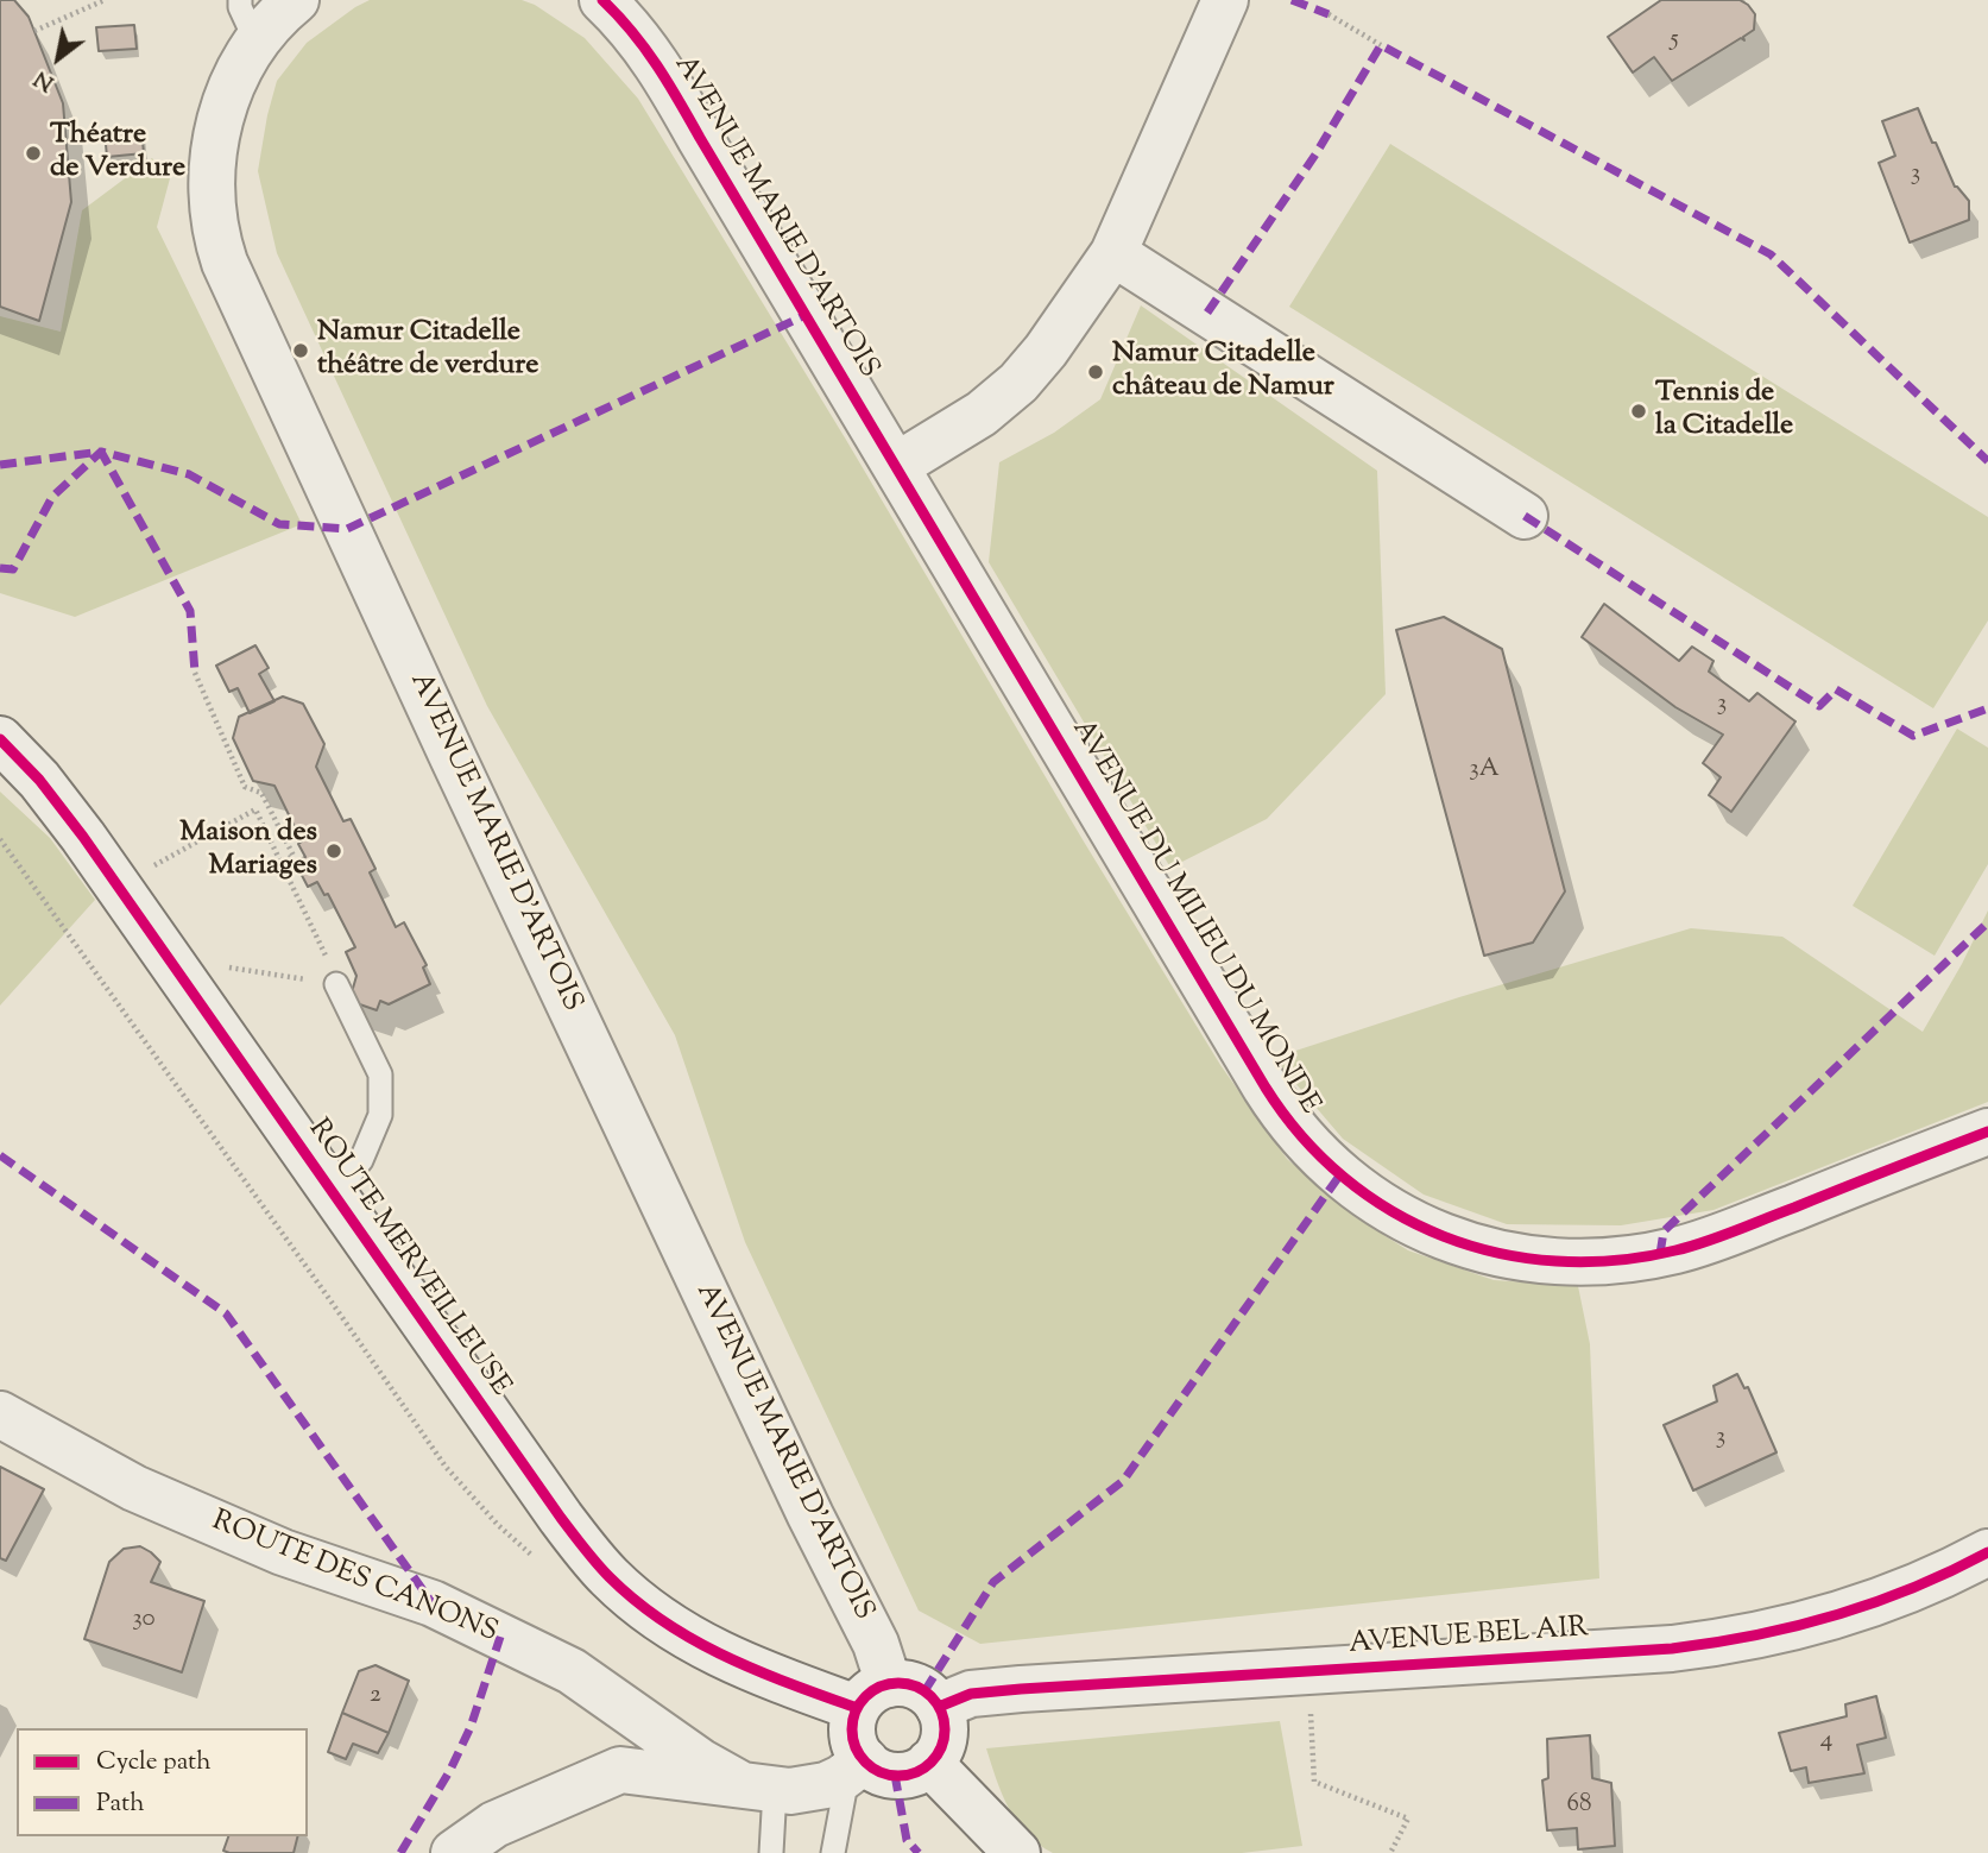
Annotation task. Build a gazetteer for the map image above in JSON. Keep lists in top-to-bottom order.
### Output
{
  "streets": {
    "street": [
      "AVENUE MARIE D'ARTOIS",
      "AVENUE DU MILIEU DU MONDE",
      "ROUTE MERVEILLEUSE",
      "ROUTE DES CANONS",
      "AVENUE BEL AIR"
    ]
  },
  "crossings": [
    ["AVENUE MARIE D'ARTOIS", "AVENUE DU MILIEU DU MONDE"],
    ["AVENUE MARIE D'ARTOIS", "ROUTE MERVEILLEUSE"],
    ["AVENUE MARIE D'ARTOIS", "AVENUE BEL AIR"],
    ["ROUTE MERVEILLEUSE", "AVENUE BEL AIR"]
  ],
  "places": [
    "Théatre de Verdure",
    "Namur Citadelle théâtre de verdure",
    "Namur Citadelle château de Namur",
    "Tennis de la Citadelle",
    "Maison des Mariages"
  ],
  "house_numbers": [
    "5",
    "3",
    "3",
    "3A",
    "3",
    "30",
    "2",
    "4",
    "68"
  ],
  "legend": ["Cycle path", "Path"],
  "north": "bottom left"
}
